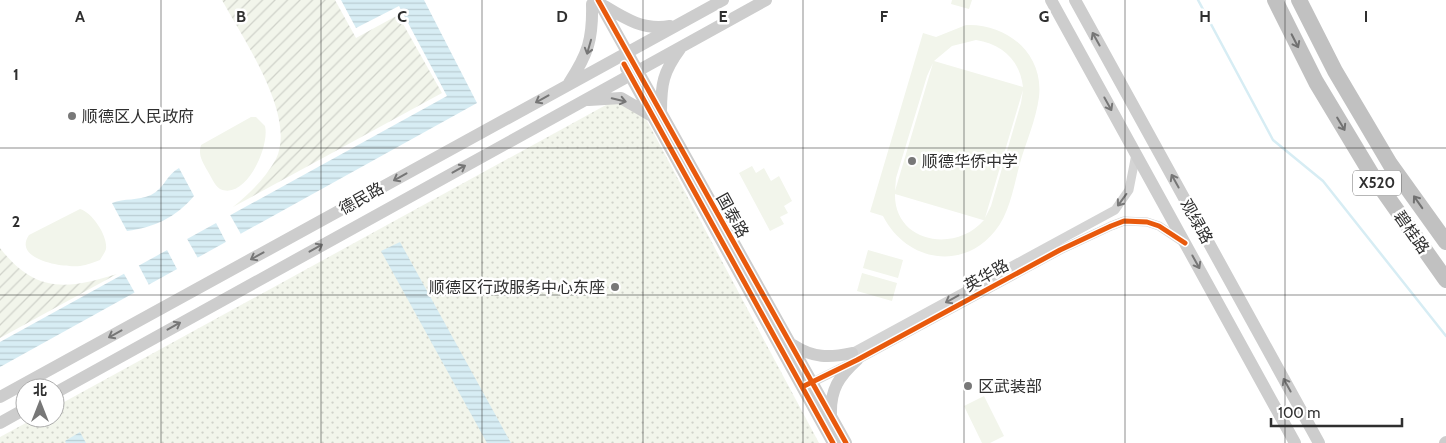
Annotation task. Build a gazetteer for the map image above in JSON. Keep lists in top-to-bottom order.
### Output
{
  "streets": {
    "highway": ["X520", "碧桂路"],
    "main road": ["德民路", "国泰路", "观绿路"],
    "street": ["英华路"]
  },
  "crossings": [
    ["德民路", "国泰路"],
    ["国泰路", "英华路"],
    ["观绿路", "英华路"]
  ],
  "places": [
    "顺德区人民政府",
    "顺德华侨中学",
    "顺德区行政服务中心东座",
    "区武装部"
  ],
  "scale_bar": "100 m",
  "north": "top",
  "grid": {
    "columns": [
      "A",
      "B",
      "C",
      "D",
      "E",
      "F",
      "G",
      "H",
      "I"
    ],
    "rows": ["1", "2"]
  }
}
